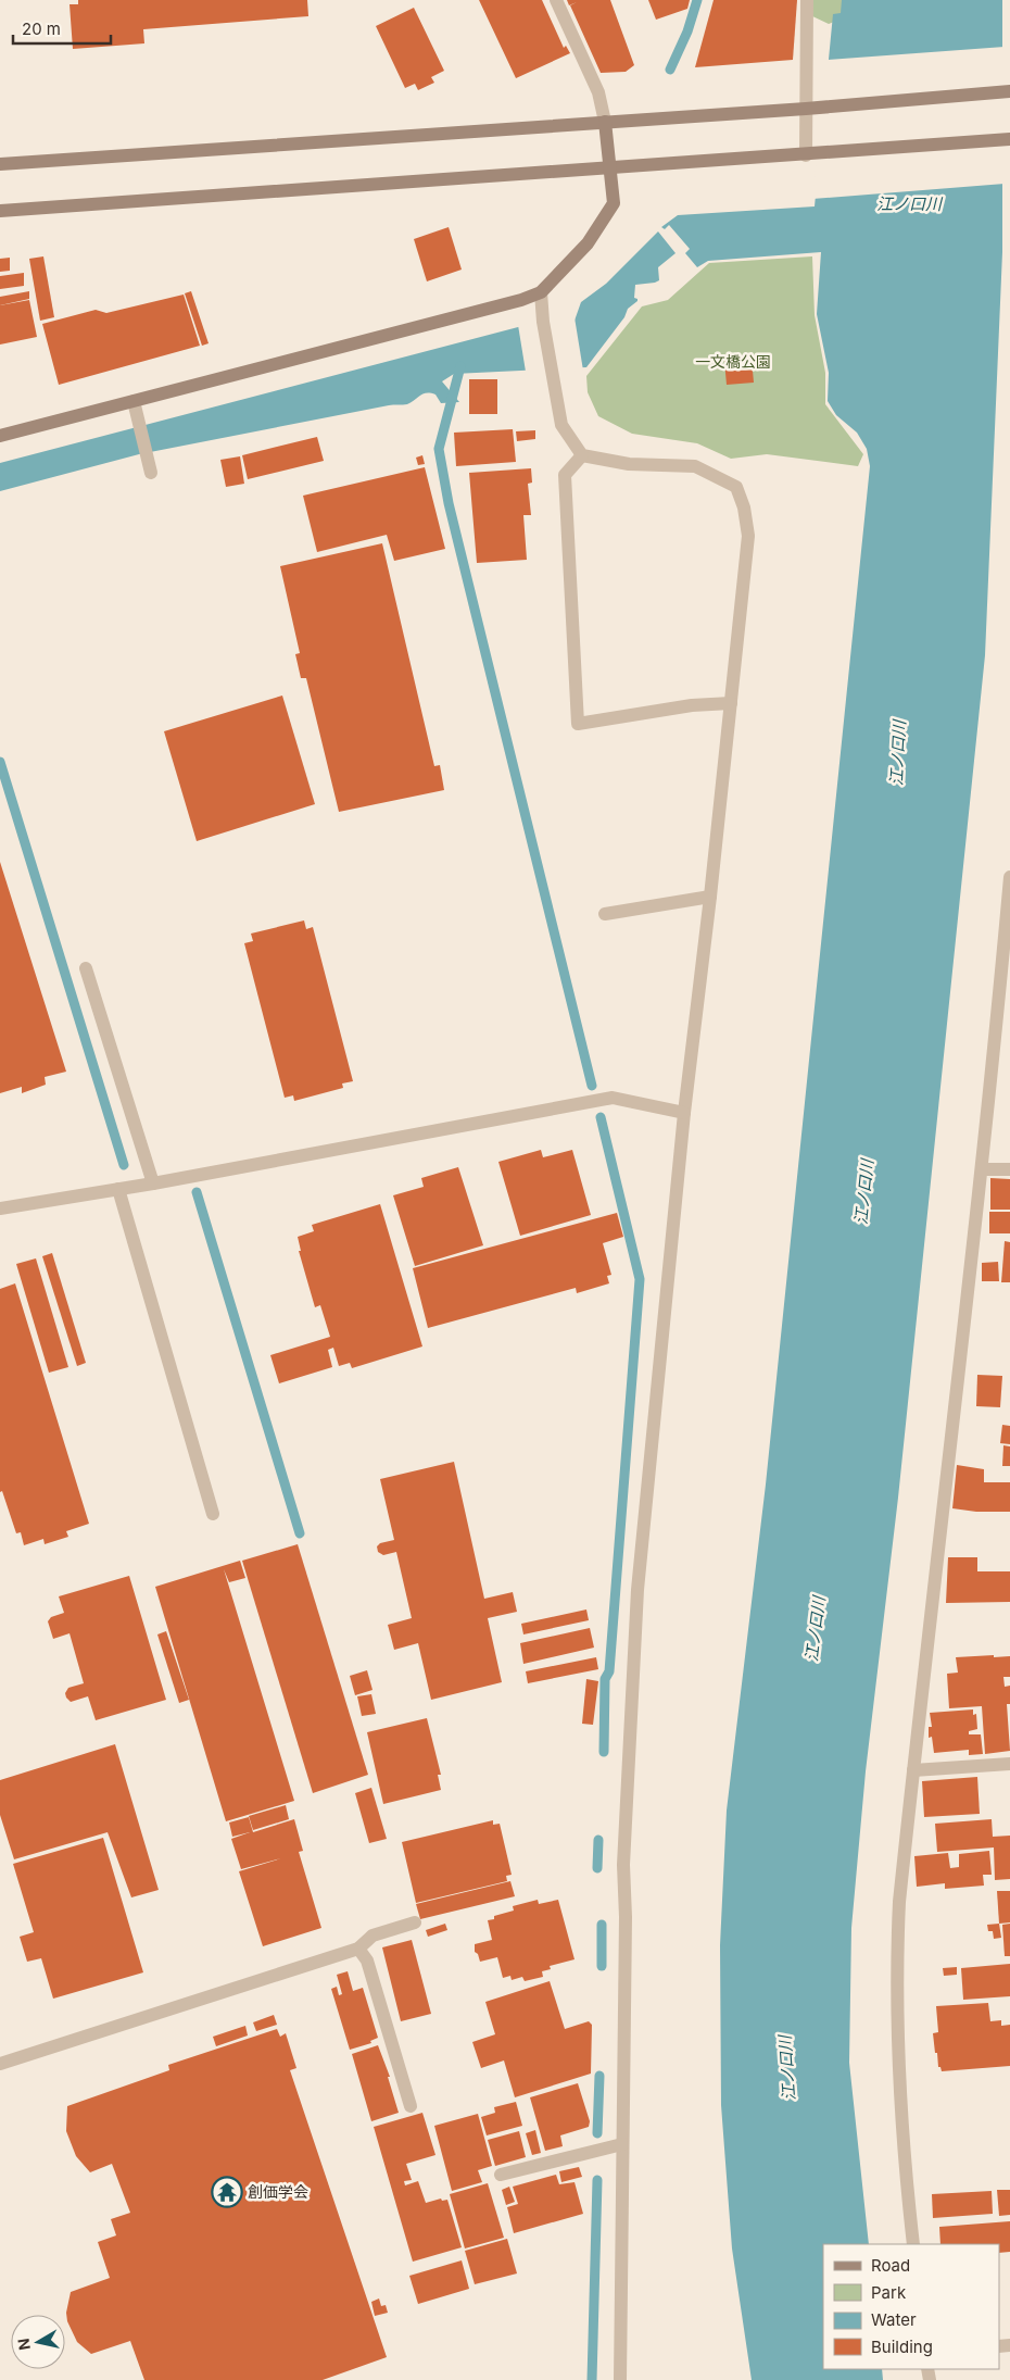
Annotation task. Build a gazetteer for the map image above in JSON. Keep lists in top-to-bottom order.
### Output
{
  "water": ["江ノ口川"],
  "parks": ["一文橋公園"],
  "places": {
    "temple": ["創価学会"]
  },
  "legend": [
    "Road",
    "Park",
    "Water",
    "Building"
  ],
  "scale_bar": "20 m",
  "north": "left"
}
